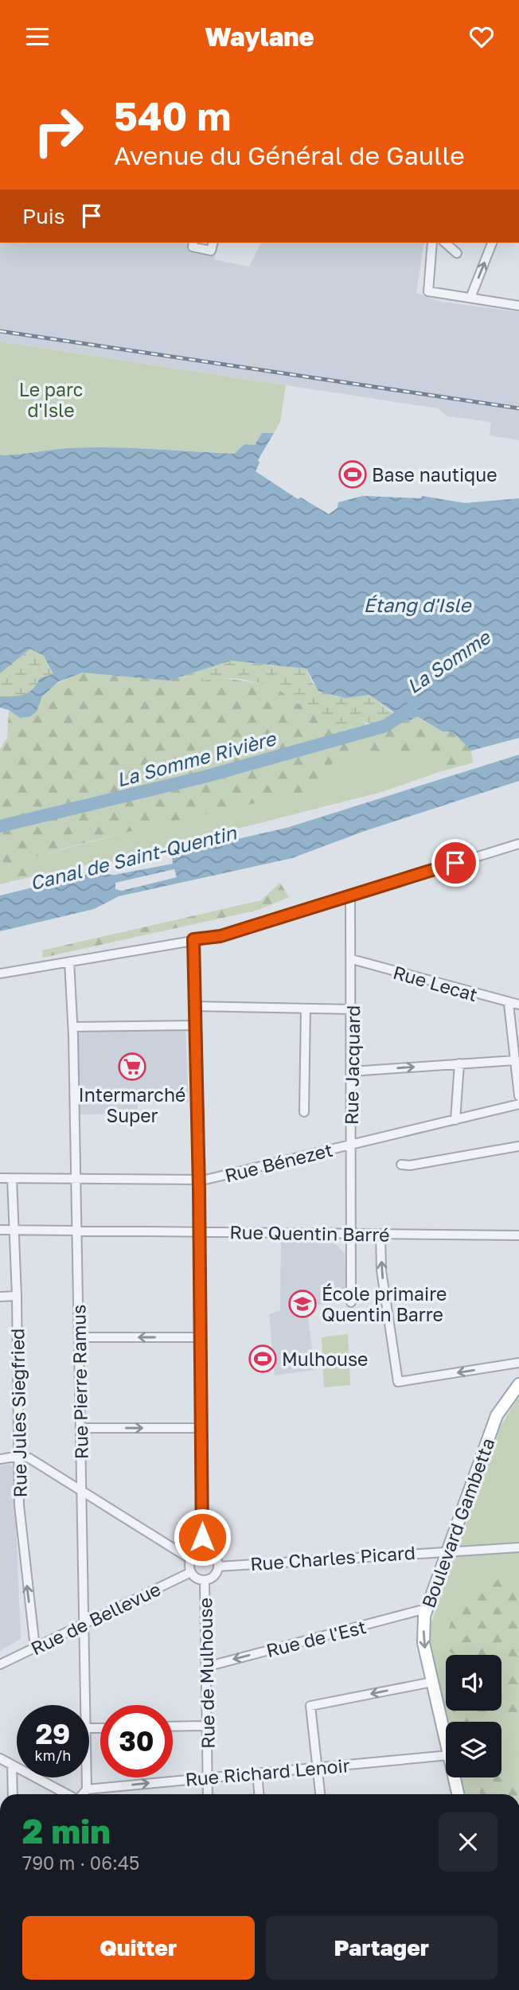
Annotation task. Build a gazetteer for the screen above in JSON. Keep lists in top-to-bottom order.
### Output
{
  "streets": {
    "main road": ["Boulevard Gambetta"],
    "street": [
      "Rue Lecat",
      "Rue Jacquard",
      "Rue Bénezet",
      "Rue Quentin Barré",
      "Rue Pierre Ramus",
      "Rue Jules Siegfried",
      "Rue Charles Picard",
      "Rue de Bellevue",
      "Rue de l'Est",
      "Rue de Mulhouse",
      "Rue Richard Lenoir"
    ]
  },
  "crossings": [
    ["Rue Lecat", "Rue Jacquard"],
    ["Rue Jacquard", "Rue Bénezet"],
    ["Rue Jacquard", "Rue Quentin Barré"],
    ["Rue Bénezet", "Rue Pierre Ramus"],
    ["Rue Bénezet", "Rue Jules Siegfried"],
    ["Rue Quentin Barré", "Rue Pierre Ramus"],
    ["Rue Quentin Barré", "Rue Jules Siegfried"],
    ["Rue Pierre Ramus", "Rue de Bellevue"],
    ["Rue Pierre Ramus", "Rue Richard Lenoir"],
    ["Rue Jules Siegfried", "Rue de Bellevue"],
    ["Boulevard Gambetta", "Rue Charles Picard"],
    ["Boulevard Gambetta", "Rue de l'Est"],
    ["Rue Charles Picard", "Rue de Bellevue"],
    ["Rue Charles Picard", "Rue de Mulhouse"],
    ["Rue de Bellevue", "Rue de Mulhouse"],
    ["Rue de l'Est", "Rue de Mulhouse"],
    ["Rue de Mulhouse", "Rue Richard Lenoir"]
  ],
  "one_way": ["Rue Jules Siegfried", "Rue de l'Est"],
  "water": [
    "Étang d'Isle",
    "La Somme",
    "La Somme Rivière",
    "Canal de Saint-Quentin"
  ],
  "parks": ["Le parc d'Isle"],
  "places": {
    "sports": ["Base nautique", "Mulhouse"],
    "supermarket": ["Intermarché Super"],
    "school or university": ["École primaire Quentin Barre"]
  },
  "page": {
    "header": "Waylane",
    "turn": ["540 m", "Avenue du Général de Gaulle"],
    "then": "Puis",
    "speed": "29 km/h",
    "limit": "30",
    "heading": ["2 min", "790 m · 06:45"],
    "buttons": ["Quitter", "Partager"]
  }
}
